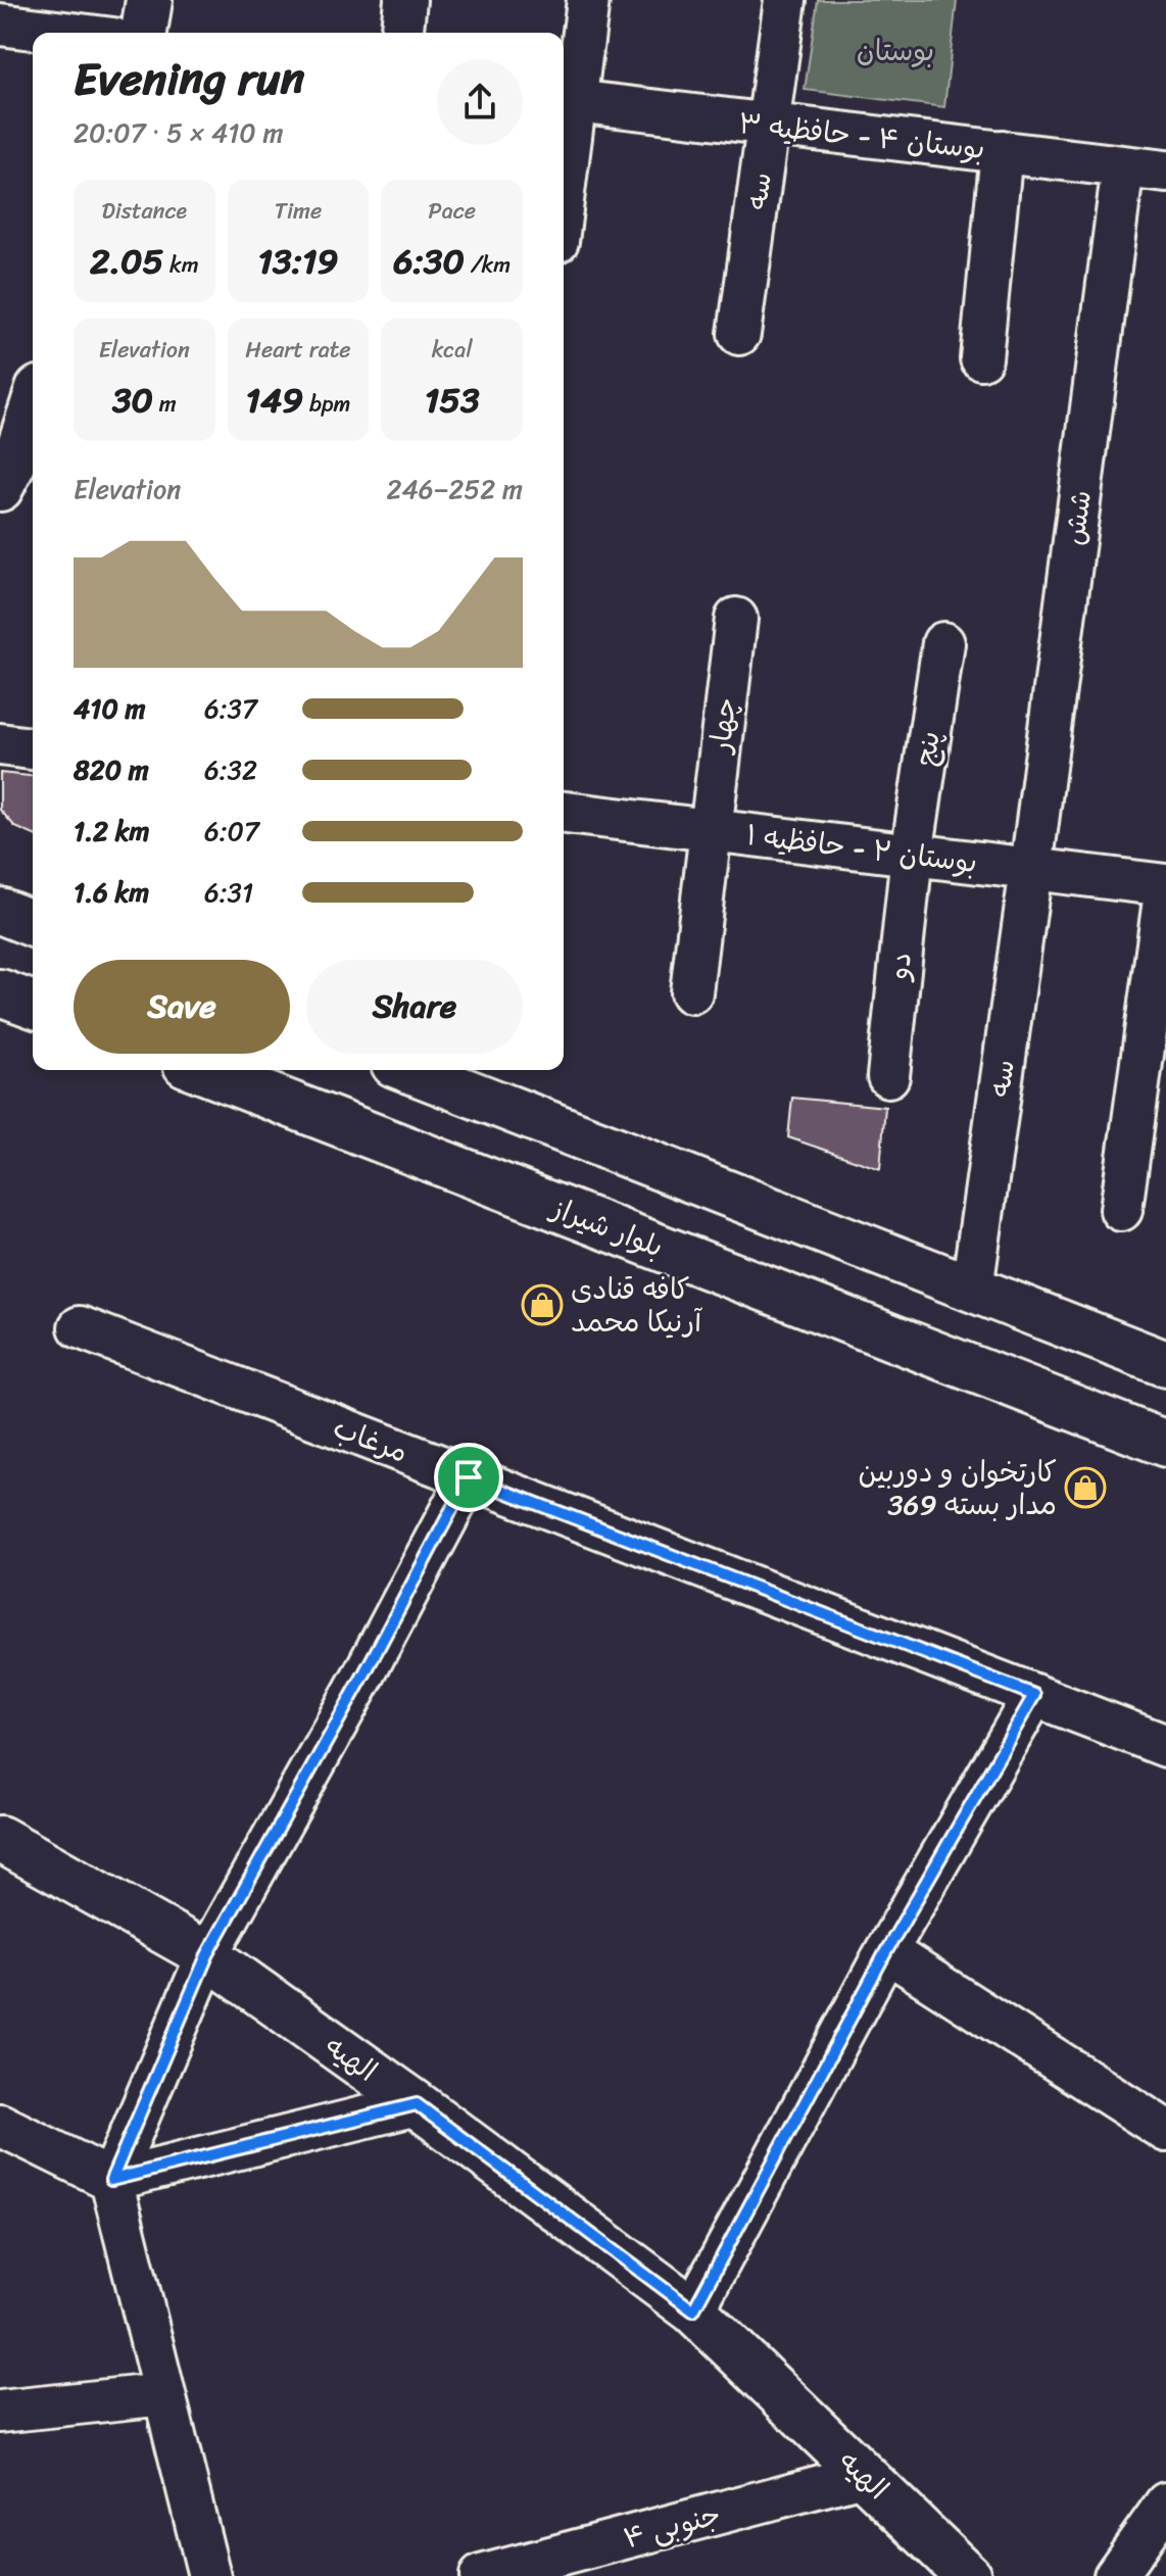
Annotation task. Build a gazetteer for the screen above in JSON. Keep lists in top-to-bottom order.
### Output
{
  "streets": {
    "main road": ["بلوار شیراز", "الهیه"],
    "street": [
      "بوستان ۴ - حافظیه ۳",
      "سه",
      "شش",
      "چهار",
      "پنج",
      "بوستان ۲ - حافظیه ۱",
      "دو",
      "مرغاب",
      "۴ جنوبی"
    ]
  },
  "crossings": [
    ["بوستان ۴ - حافظیه ۳", "سه"],
    ["بوستان ۴ - حافظیه ۳", "شش"],
    ["سه", "شش"],
    ["سه", "بوستان ۲ - حافظیه ۱"],
    ["شش", "بوستان ۲ - حافظیه ۱"],
    ["چهار", "بوستان ۲ - حافظیه ۱"],
    ["پنج", "بوستان ۲ - حافظیه ۱"],
    ["پنج", "دو"],
    ["بوستان ۲ - حافظیه ۱", "دو"],
    ["الهیه", "۴ جنوبی"]
  ],
  "parks": ["بوستان"],
  "places": {
    "shop": ["کافه قنادی آرنیکا محمد", "کارتخوان و دوربین مدار بسته 369"]
  },
  "page": {
    "heading": ["Evening run", "20:07 · 5 × 410 m"],
    "stats": [
      ["Distance", "2.05 km"],
      ["Time", "13:19"],
      ["Pace", "6:30 /km"],
      ["Elevation", "30 m"],
      ["Heart rate", "149 bpm"],
      ["kcal", "153"]
    ],
    "chart": ["Elevation", "246–252 m"],
    "list": [
      {
        "name": "410 m",
        "note": "6:37"
      },
      {
        "name": "820 m",
        "note": "6:32"
      },
      {
        "name": "1.2 km",
        "note": "6:07"
      },
      {
        "name": "1.6 km",
        "note": "6:31"
      }
    ],
    "buttons": ["Save", "Share"]
  }
}
